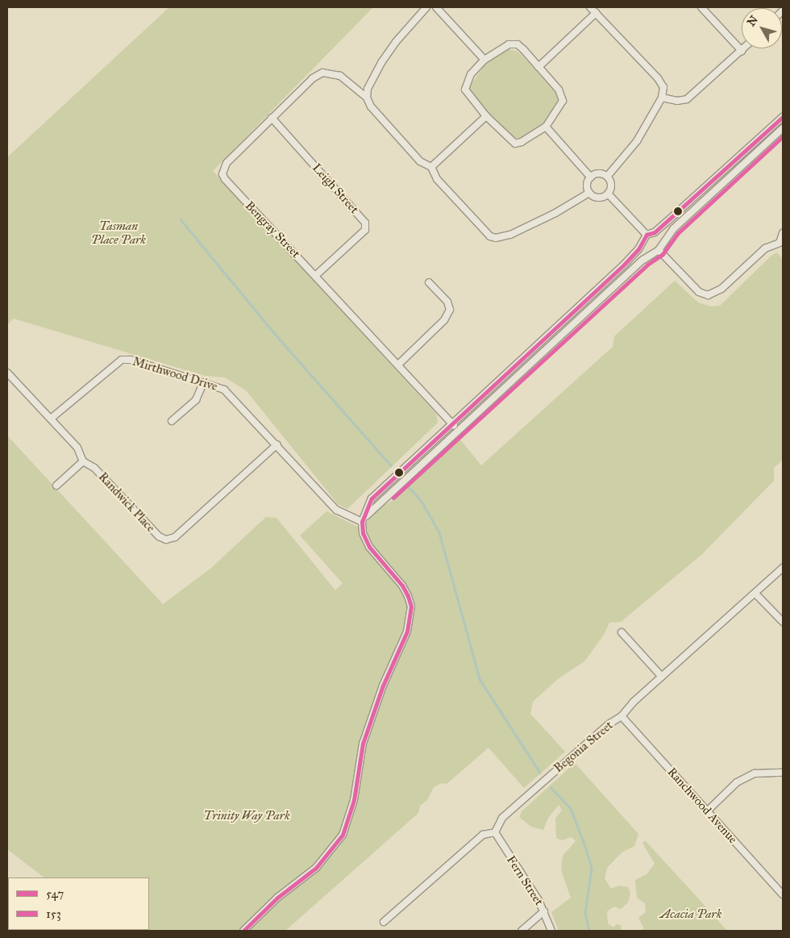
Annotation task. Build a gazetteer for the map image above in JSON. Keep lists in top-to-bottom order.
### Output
{
  "streets": {
    "street": [
      "Leigh Street",
      "Bengray Street",
      "Mirthwood Drive",
      "Randwick Place",
      "Begonia Street",
      "Ranchwood Avenue",
      "Fern Street"
    ]
  },
  "crossings": [
    ["Leigh Street", "Bengray Street"],
    ["Mirthwood Drive", "Randwick Place"],
    ["Begonia Street", "Ranchwood Avenue"],
    ["Begonia Street", "Fern Street"]
  ],
  "parks": ["Tasman Place Park", "Trinity Way Park", "Acacia Park"],
  "lines": ["transit line 547", "transit line 153"],
  "legend": ["547", "153"],
  "north": "top left"
}
